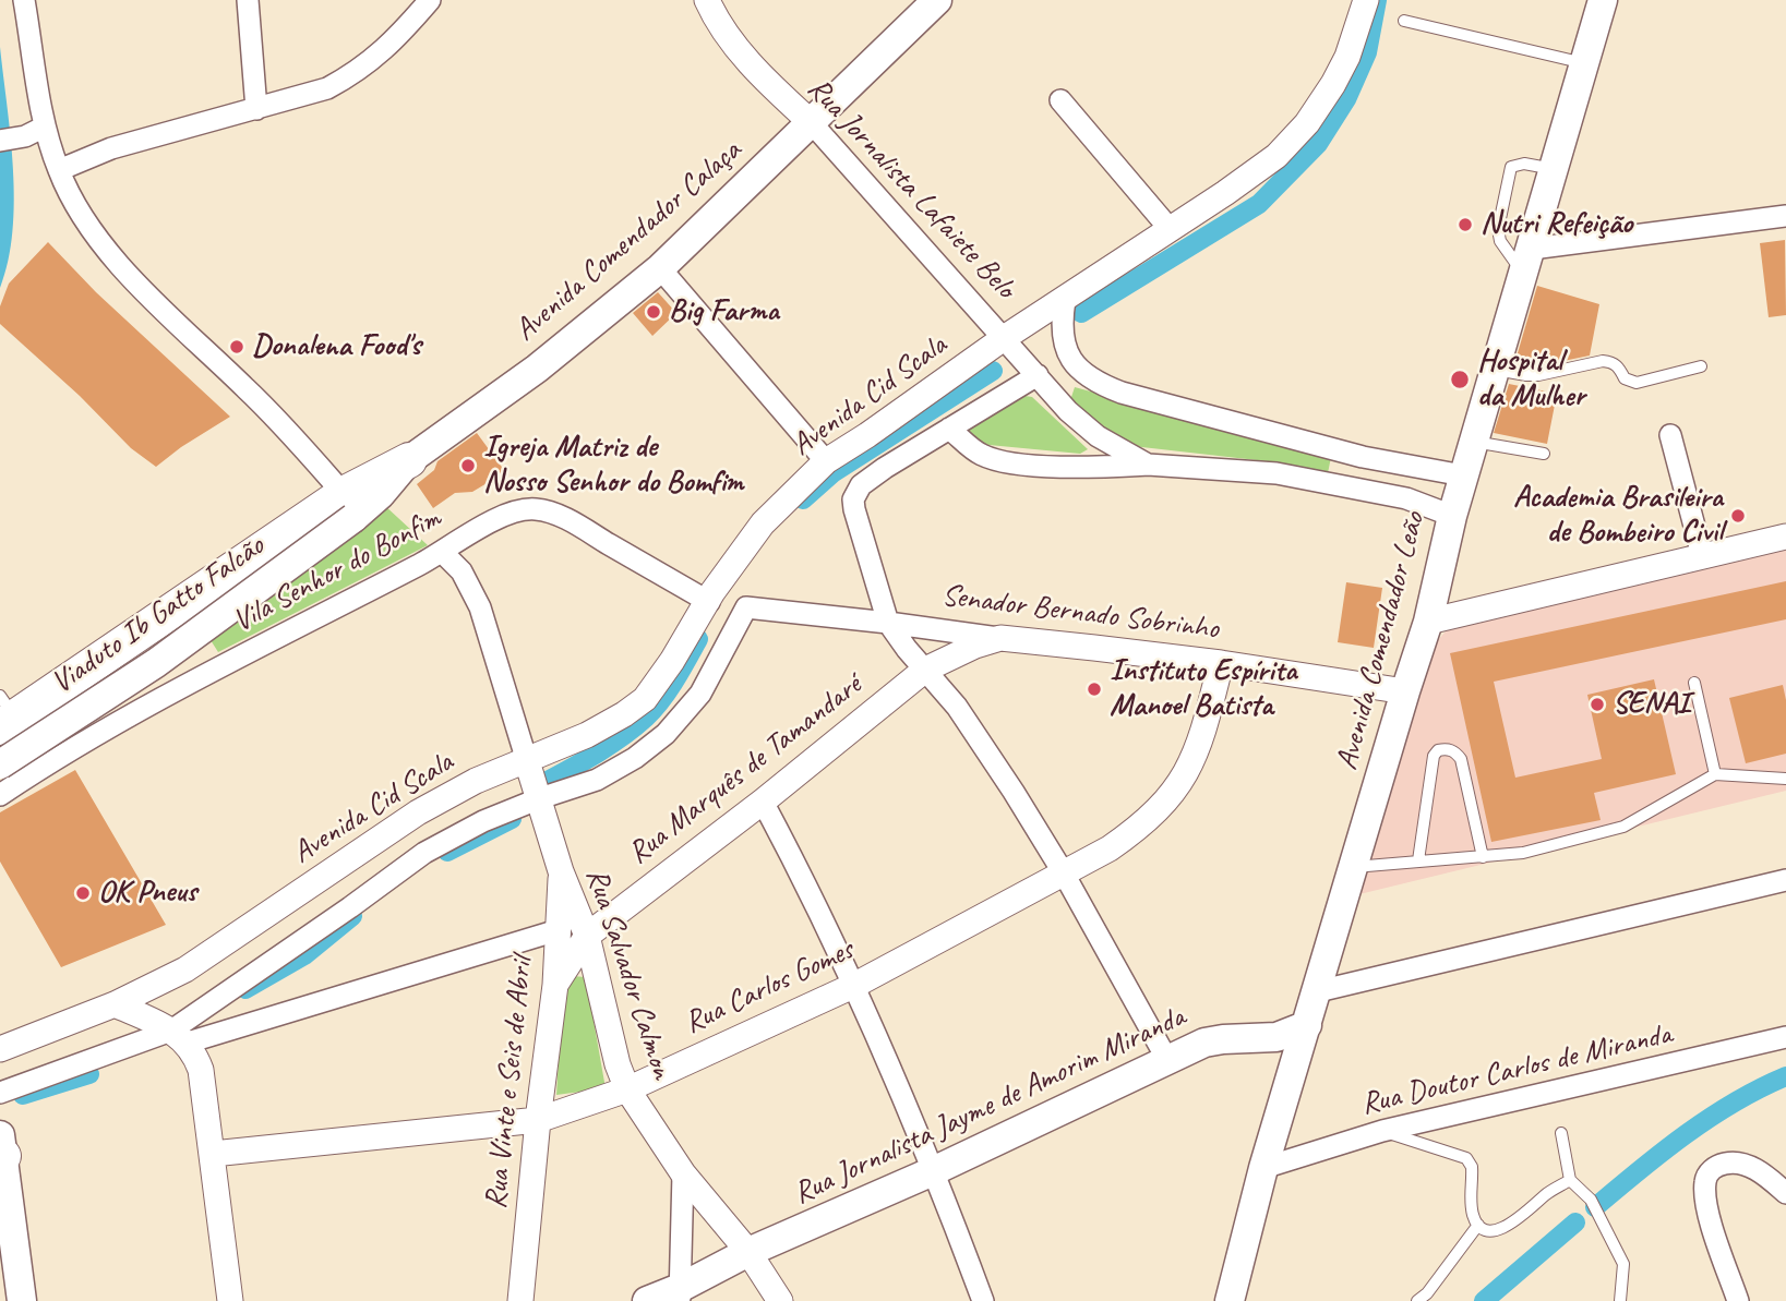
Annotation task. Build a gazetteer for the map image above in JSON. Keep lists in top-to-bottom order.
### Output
{
  "streets": {
    "main road": [
      "Avenida Comendador Calaça",
      "Viaduto Ib Gatto Falcão",
      "Avenida Comendador Leão",
      "Rua Jornalista Jayme de Amorim Miranda"
    ],
    "street": [
      "Rua Jornalista Lafaiete Belo",
      "Avenida Cid Scala",
      "Vila Senhor do Bonfim",
      "Senador Bernado Sobrinho",
      "Rua Marquês de Tamandaré",
      "Rua Salvador Calmon",
      "Rua Carlos Gomes",
      "Rua Doutor Carlos de Miranda",
      "Rua Vinte e Seis de Abril"
    ]
  },
  "crossings": [
    ["Rua Jornalista Lafaiete Belo", "Avenida Comendador Calaça"],
    ["Rua Jornalista Lafaiete Belo", "Avenida Cid Scala"],
    ["Avenida Cid Scala", "Vila Senhor do Bonfim"],
    ["Avenida Cid Scala", "Rua Salvador Calmon"],
    ["Senador Bernado Sobrinho", "Avenida Comendador Leão"],
    ["Senador Bernado Sobrinho", "Rua Marquês de Tamandaré"],
    ["Senador Bernado Sobrinho", "Rua Salvador Calmon"],
    ["Senador Bernado Sobrinho", "Rua Carlos Gomes"],
    ["Avenida Comendador Leão", "Rua Doutor Carlos de Miranda"],
    ["Avenida Comendador Leão", "Rua Jornalista Jayme de Amorim Miranda"],
    ["Rua Marquês de Tamandaré", "Rua Salvador Calmon"],
    ["Rua Marquês de Tamandaré", "Rua Vinte e Seis de Abril"],
    ["Rua Salvador Calmon", "Rua Carlos Gomes"],
    ["Rua Salvador Calmon", "Rua Vinte e Seis de Abril"],
    ["Rua Salvador Calmon", "Rua Jornalista Jayme de Amorim Miranda"],
    ["Rua Carlos Gomes", "Rua Vinte e Seis de Abril"]
  ],
  "places": [
    "Nutri Refeição",
    "Big Farma",
    "Donalena Food's",
    "Hospital da Mulher",
    "Igreja Matriz de Nosso Senhor do Bomfim",
    "Academia Brasileira de Bombeiro Civil",
    "Instituto Espírita Manoel Batista",
    "SENAI",
    "OK Pneus"
  ]
}
